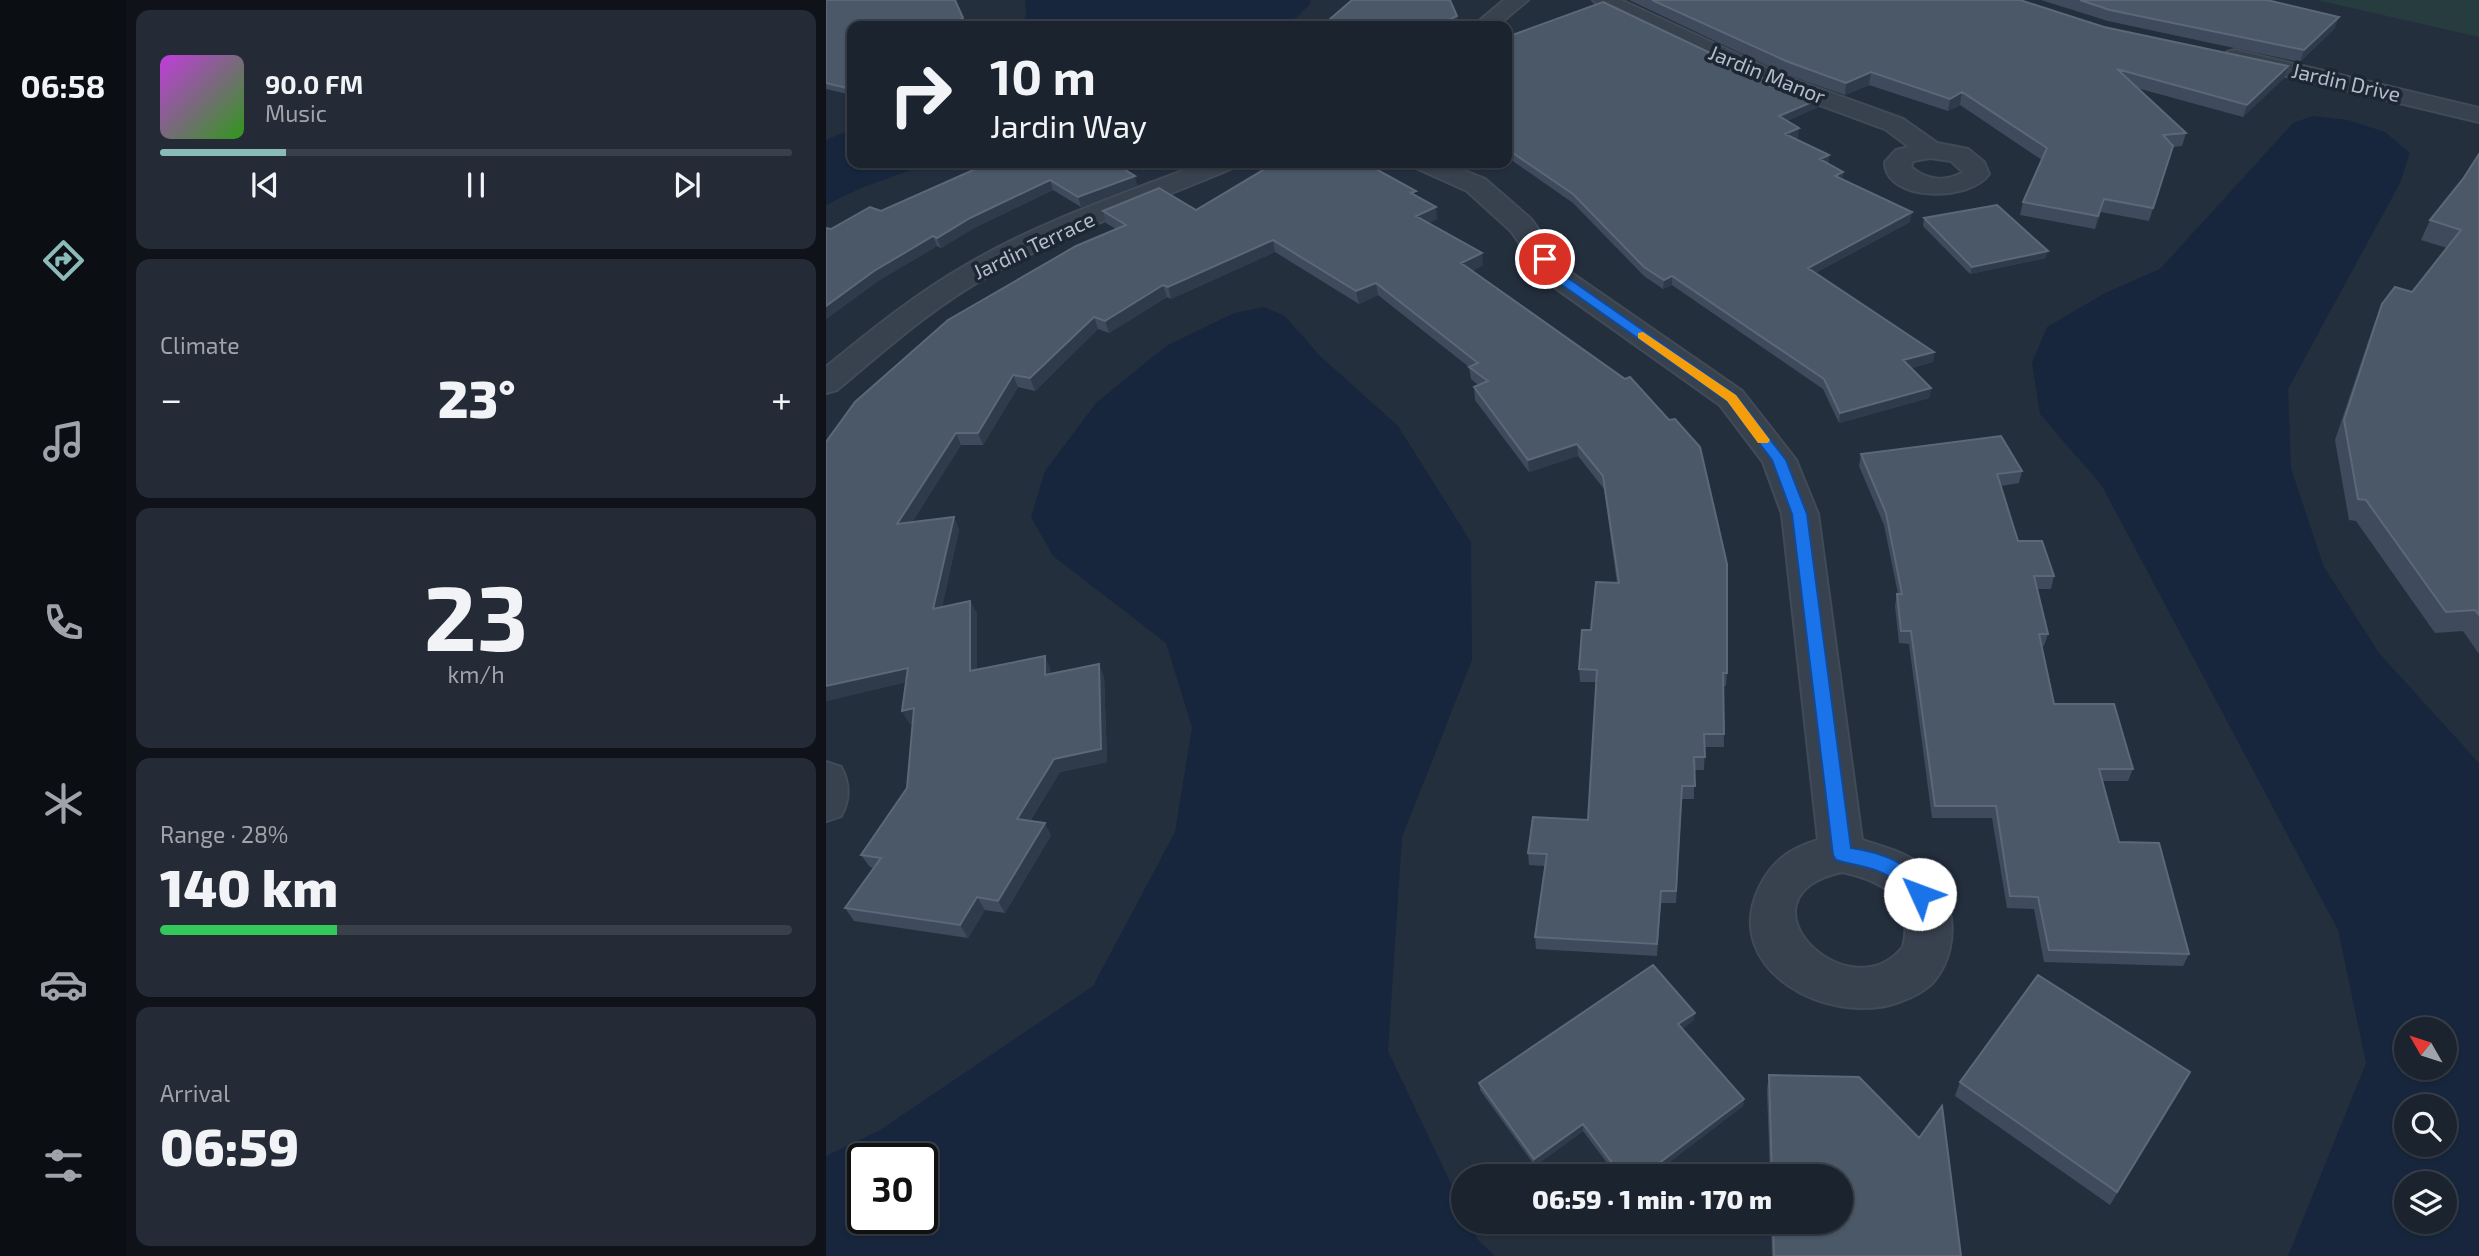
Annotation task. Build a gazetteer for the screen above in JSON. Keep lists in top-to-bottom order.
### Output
{
  "streets": {
    "street": ["Jardin Manor", "Jardin Drive", "Jardin Terrace"]
  },
  "north": "top left",
  "page": {
    "tabs": "06:58",
    "turn": ["10 m", "Jardin Way"],
    "song": ["90.0 FM", "Music"],
    "tile": [
      "Climate",
      ["23", "km/h"],
      ["Range · 28%", "140 km"],
      ["Arrival", "06:59"]
    ],
    "heat": ["−", "23°", "+"],
    "limit": "30",
    "trip": "06:59 · 1 min · 170 m"
  }
}
